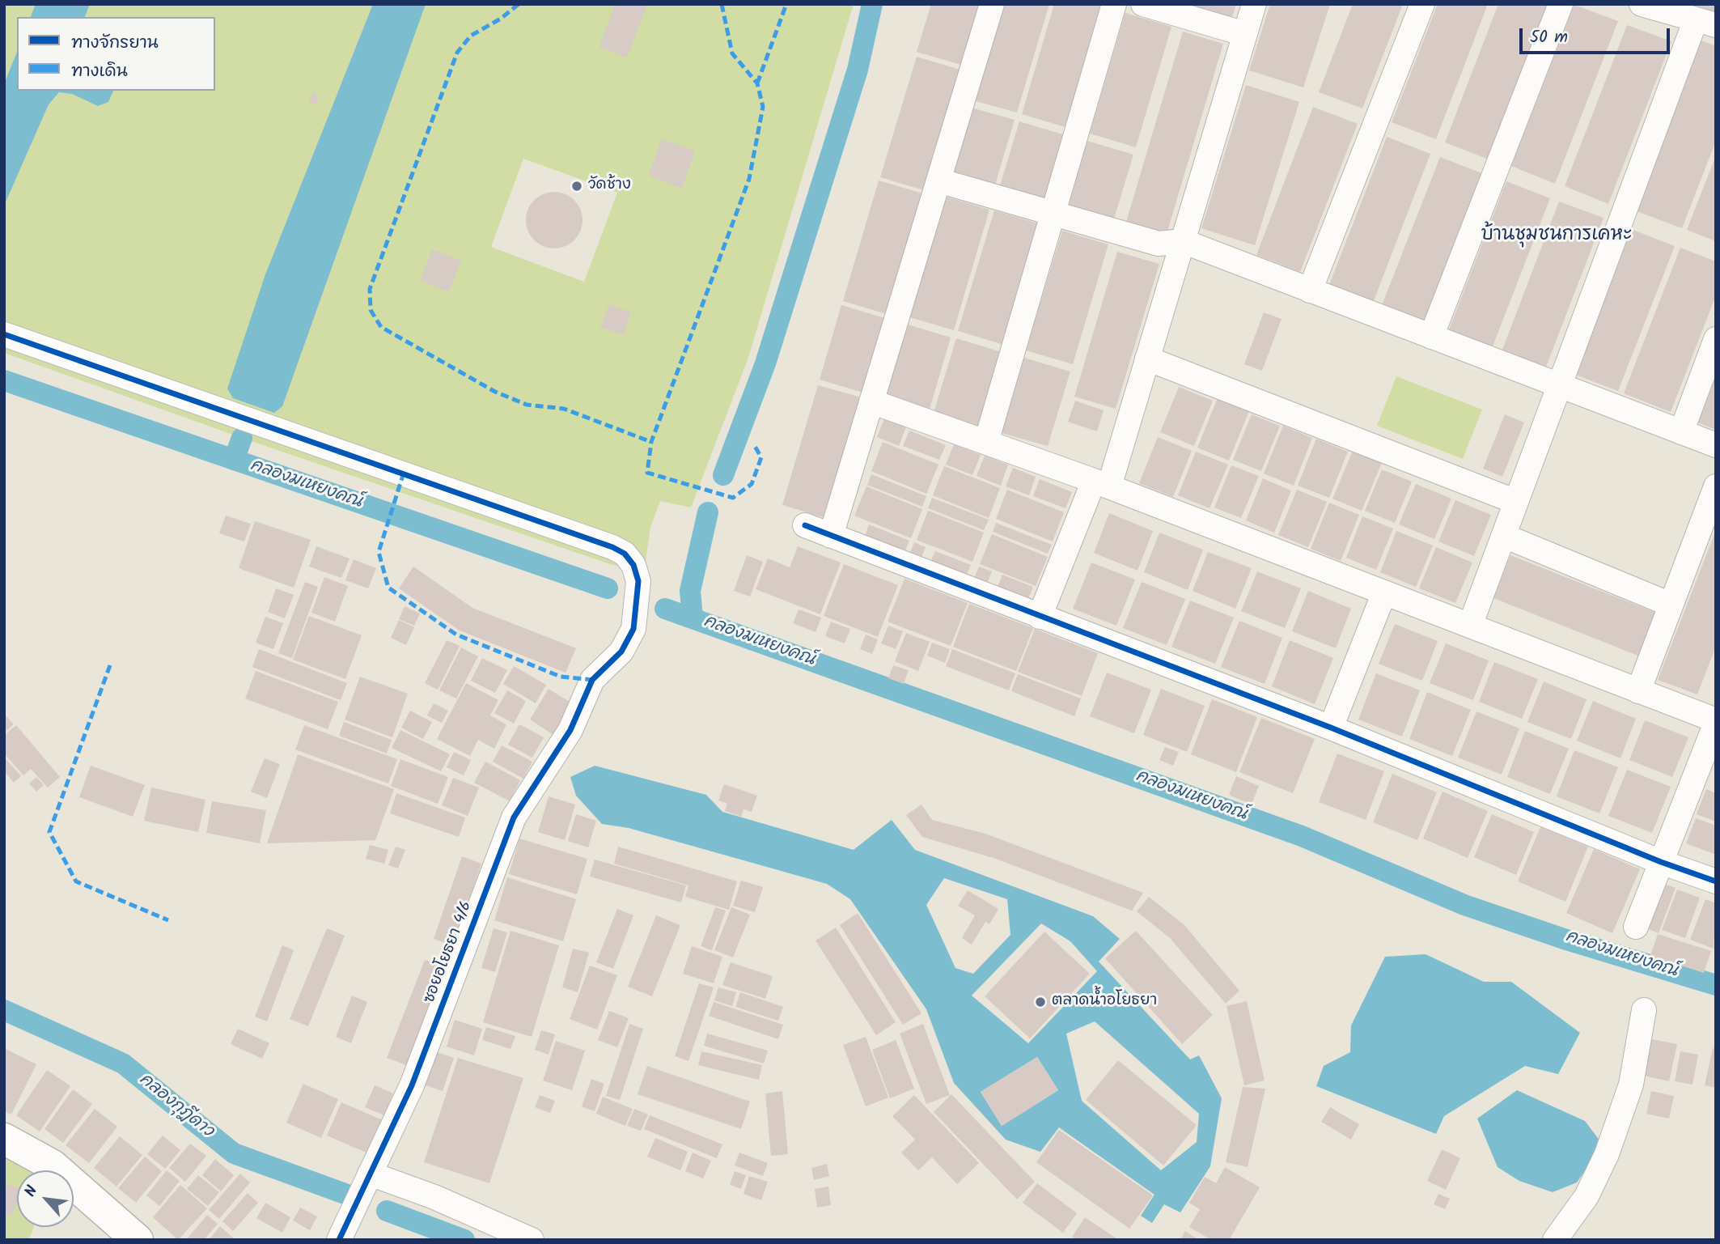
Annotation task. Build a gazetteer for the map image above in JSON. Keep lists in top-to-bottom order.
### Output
{
  "streets": {
    "street": ["ซอยอโยธยา 4/6"]
  },
  "districts": ["บ้านชุมชนการเคหะ"],
  "water": ["คลองมเหยงคณ์", "คลองกุฎีดาว"],
  "places": ["วัดช้าง", "ตลาดน้ำอโยธยา"],
  "legend": ["ทางจักรยาน", "ทางเดิน"],
  "scale_bar": "50 m",
  "north": "top left"
}
